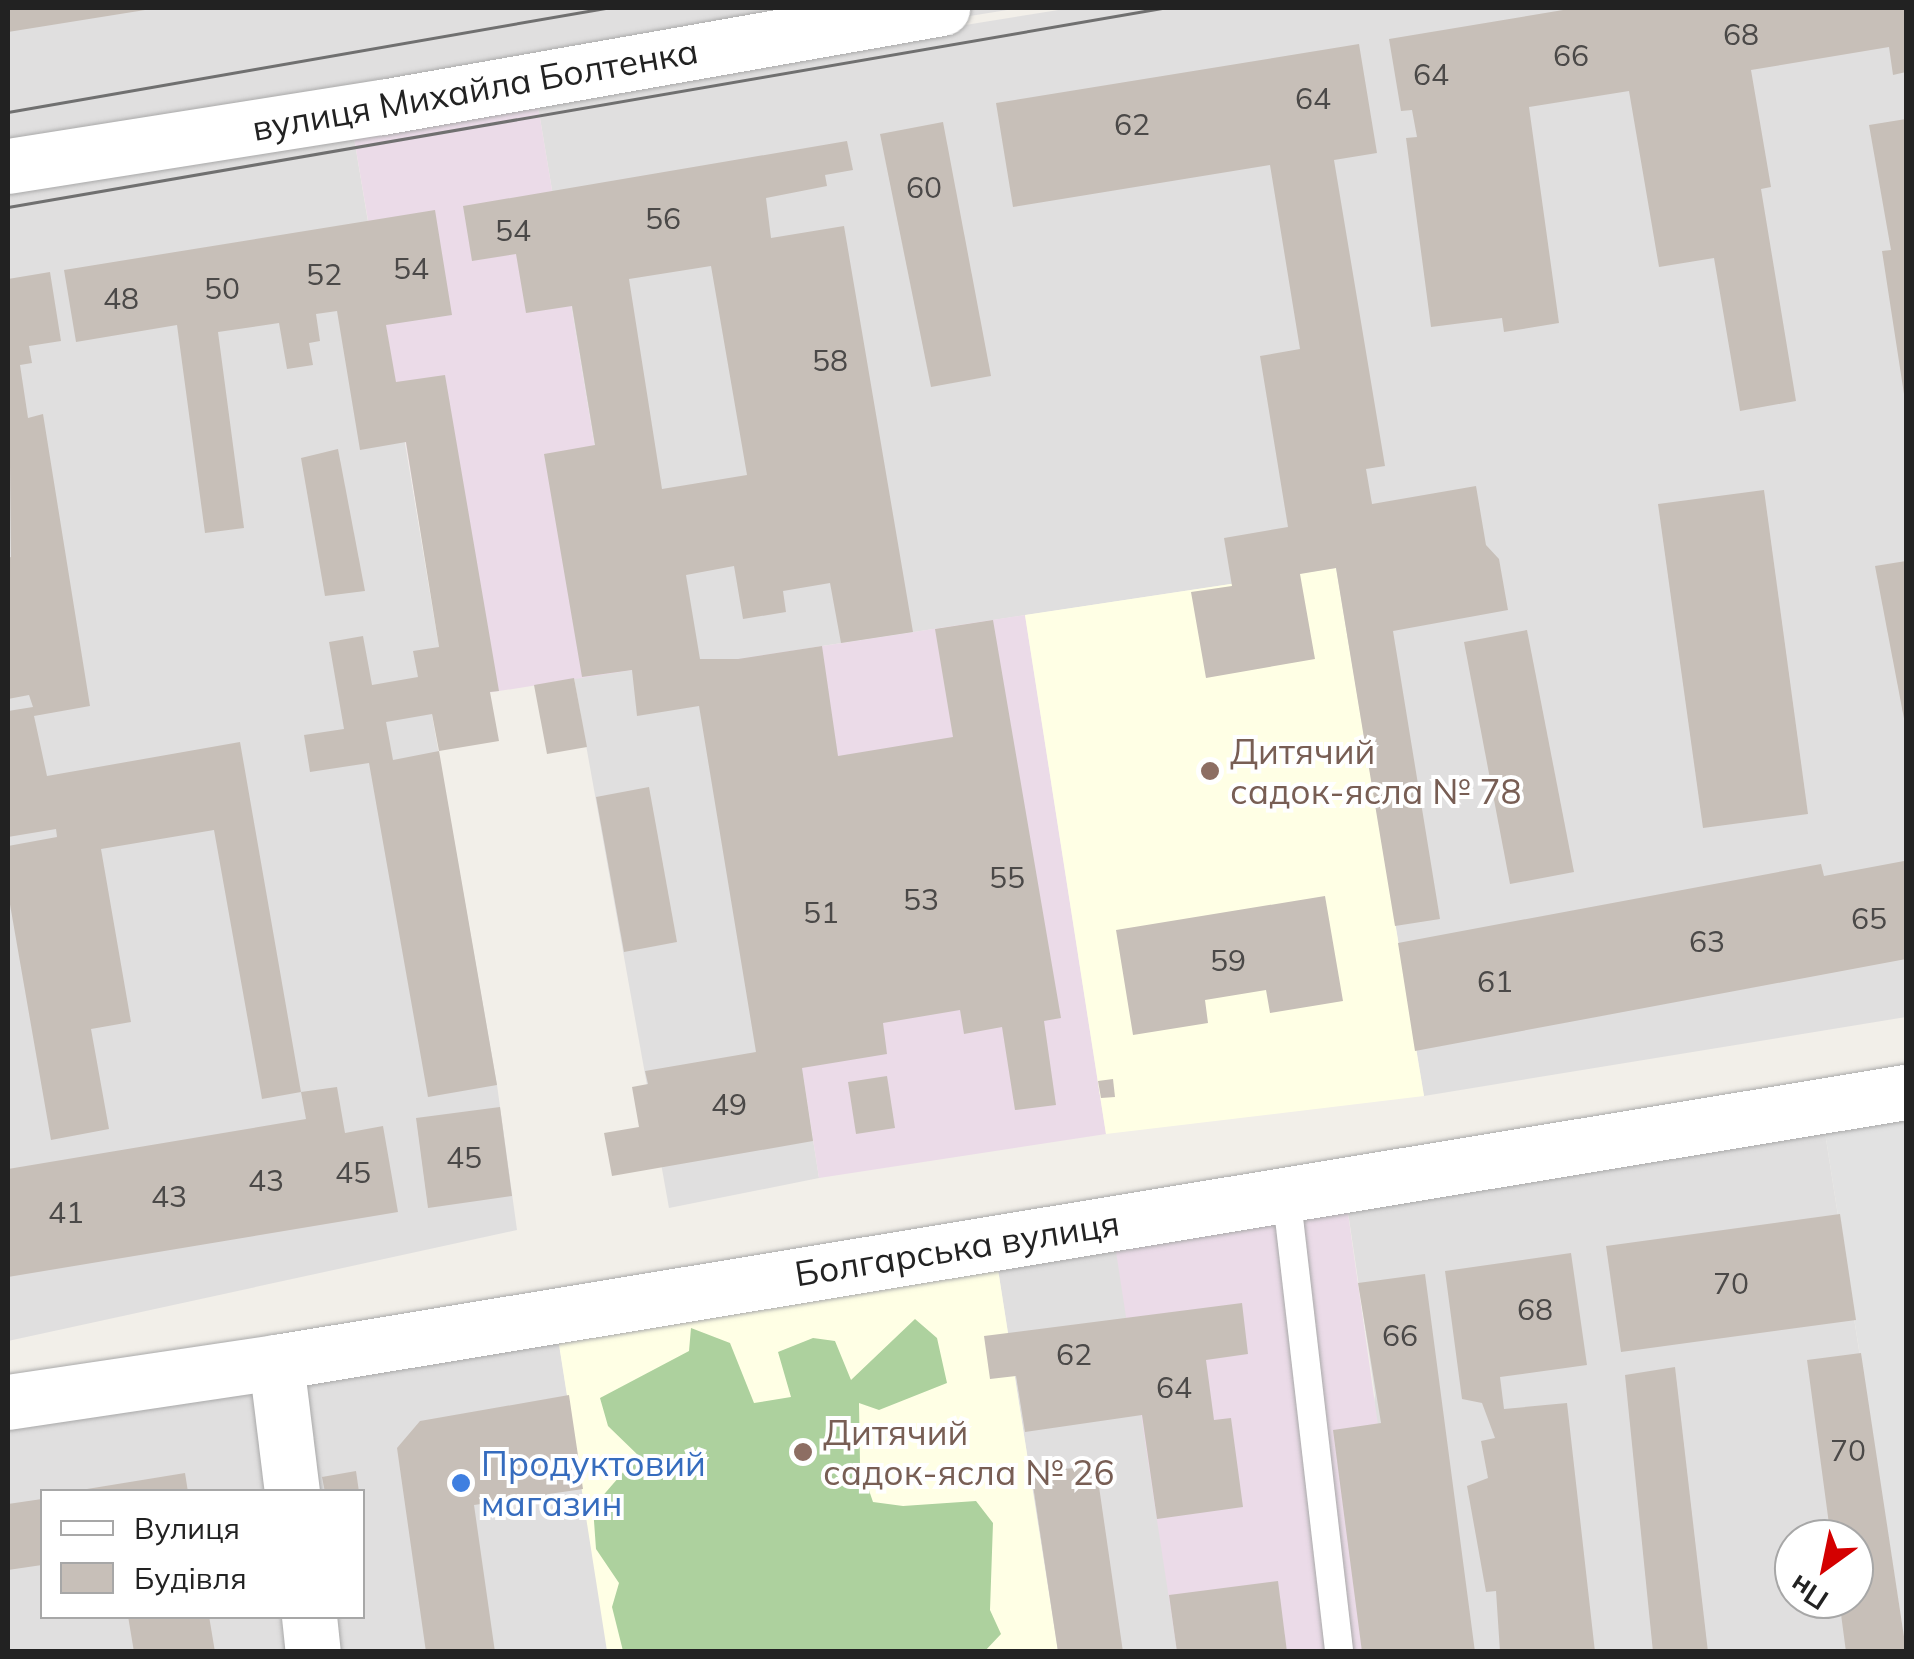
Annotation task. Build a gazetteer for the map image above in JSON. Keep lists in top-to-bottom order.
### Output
{
  "streets": {
    "street": ["вулиця Михайла Болтенка", "Болгарська вулиця"]
  },
  "places": ["Дитячий садок-ясла № 78", "Дитячий садок-ясла № 26", "Продуктовий магазин"],
  "house_numbers": [
    "68",
    "66",
    "64",
    "64",
    "62",
    "60",
    "56",
    "54",
    "54",
    "52",
    "50",
    "48",
    "58",
    "55",
    "53",
    "51",
    "65",
    "63",
    "59",
    "61",
    "49",
    "45",
    "45",
    "43",
    "43",
    "41",
    "70",
    "68",
    "66",
    "62",
    "64",
    "70"
  ],
  "legend": ["Вулиця", "Будівля"],
  "north": "bottom left"
}
